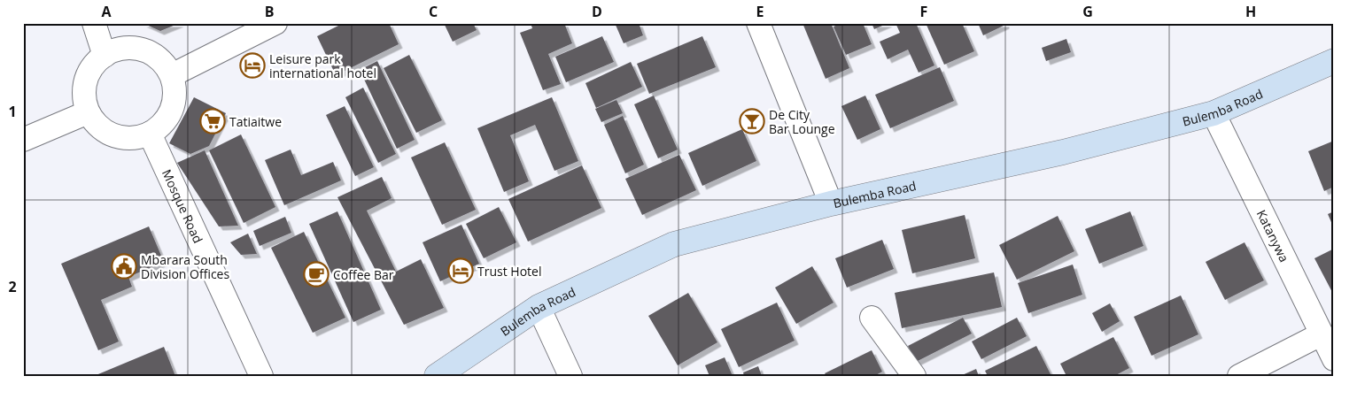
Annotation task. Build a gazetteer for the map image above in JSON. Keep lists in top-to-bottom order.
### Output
{
  "streets": {
    "main road": ["Bulemba Road"],
    "street": ["Mosque Road", "Katanywa"]
  },
  "crossings": [
    ["Bulemba Road", "Katanywa"]
  ],
  "places": {
    "hotel": ["Leisure park international hotel", "Trust Hotel"],
    "supermarket": ["Tatiaitwe"],
    "bar": ["De City Bar Lounge"],
    "public building": ["Mbarara South Division Offices"],
    "cafe": ["Coffee Bar"]
  },
  "grid": {
    "columns": [
      "A",
      "B",
      "C",
      "D",
      "E",
      "F",
      "G",
      "H"
    ],
    "rows": ["1", "2"]
  }
}
